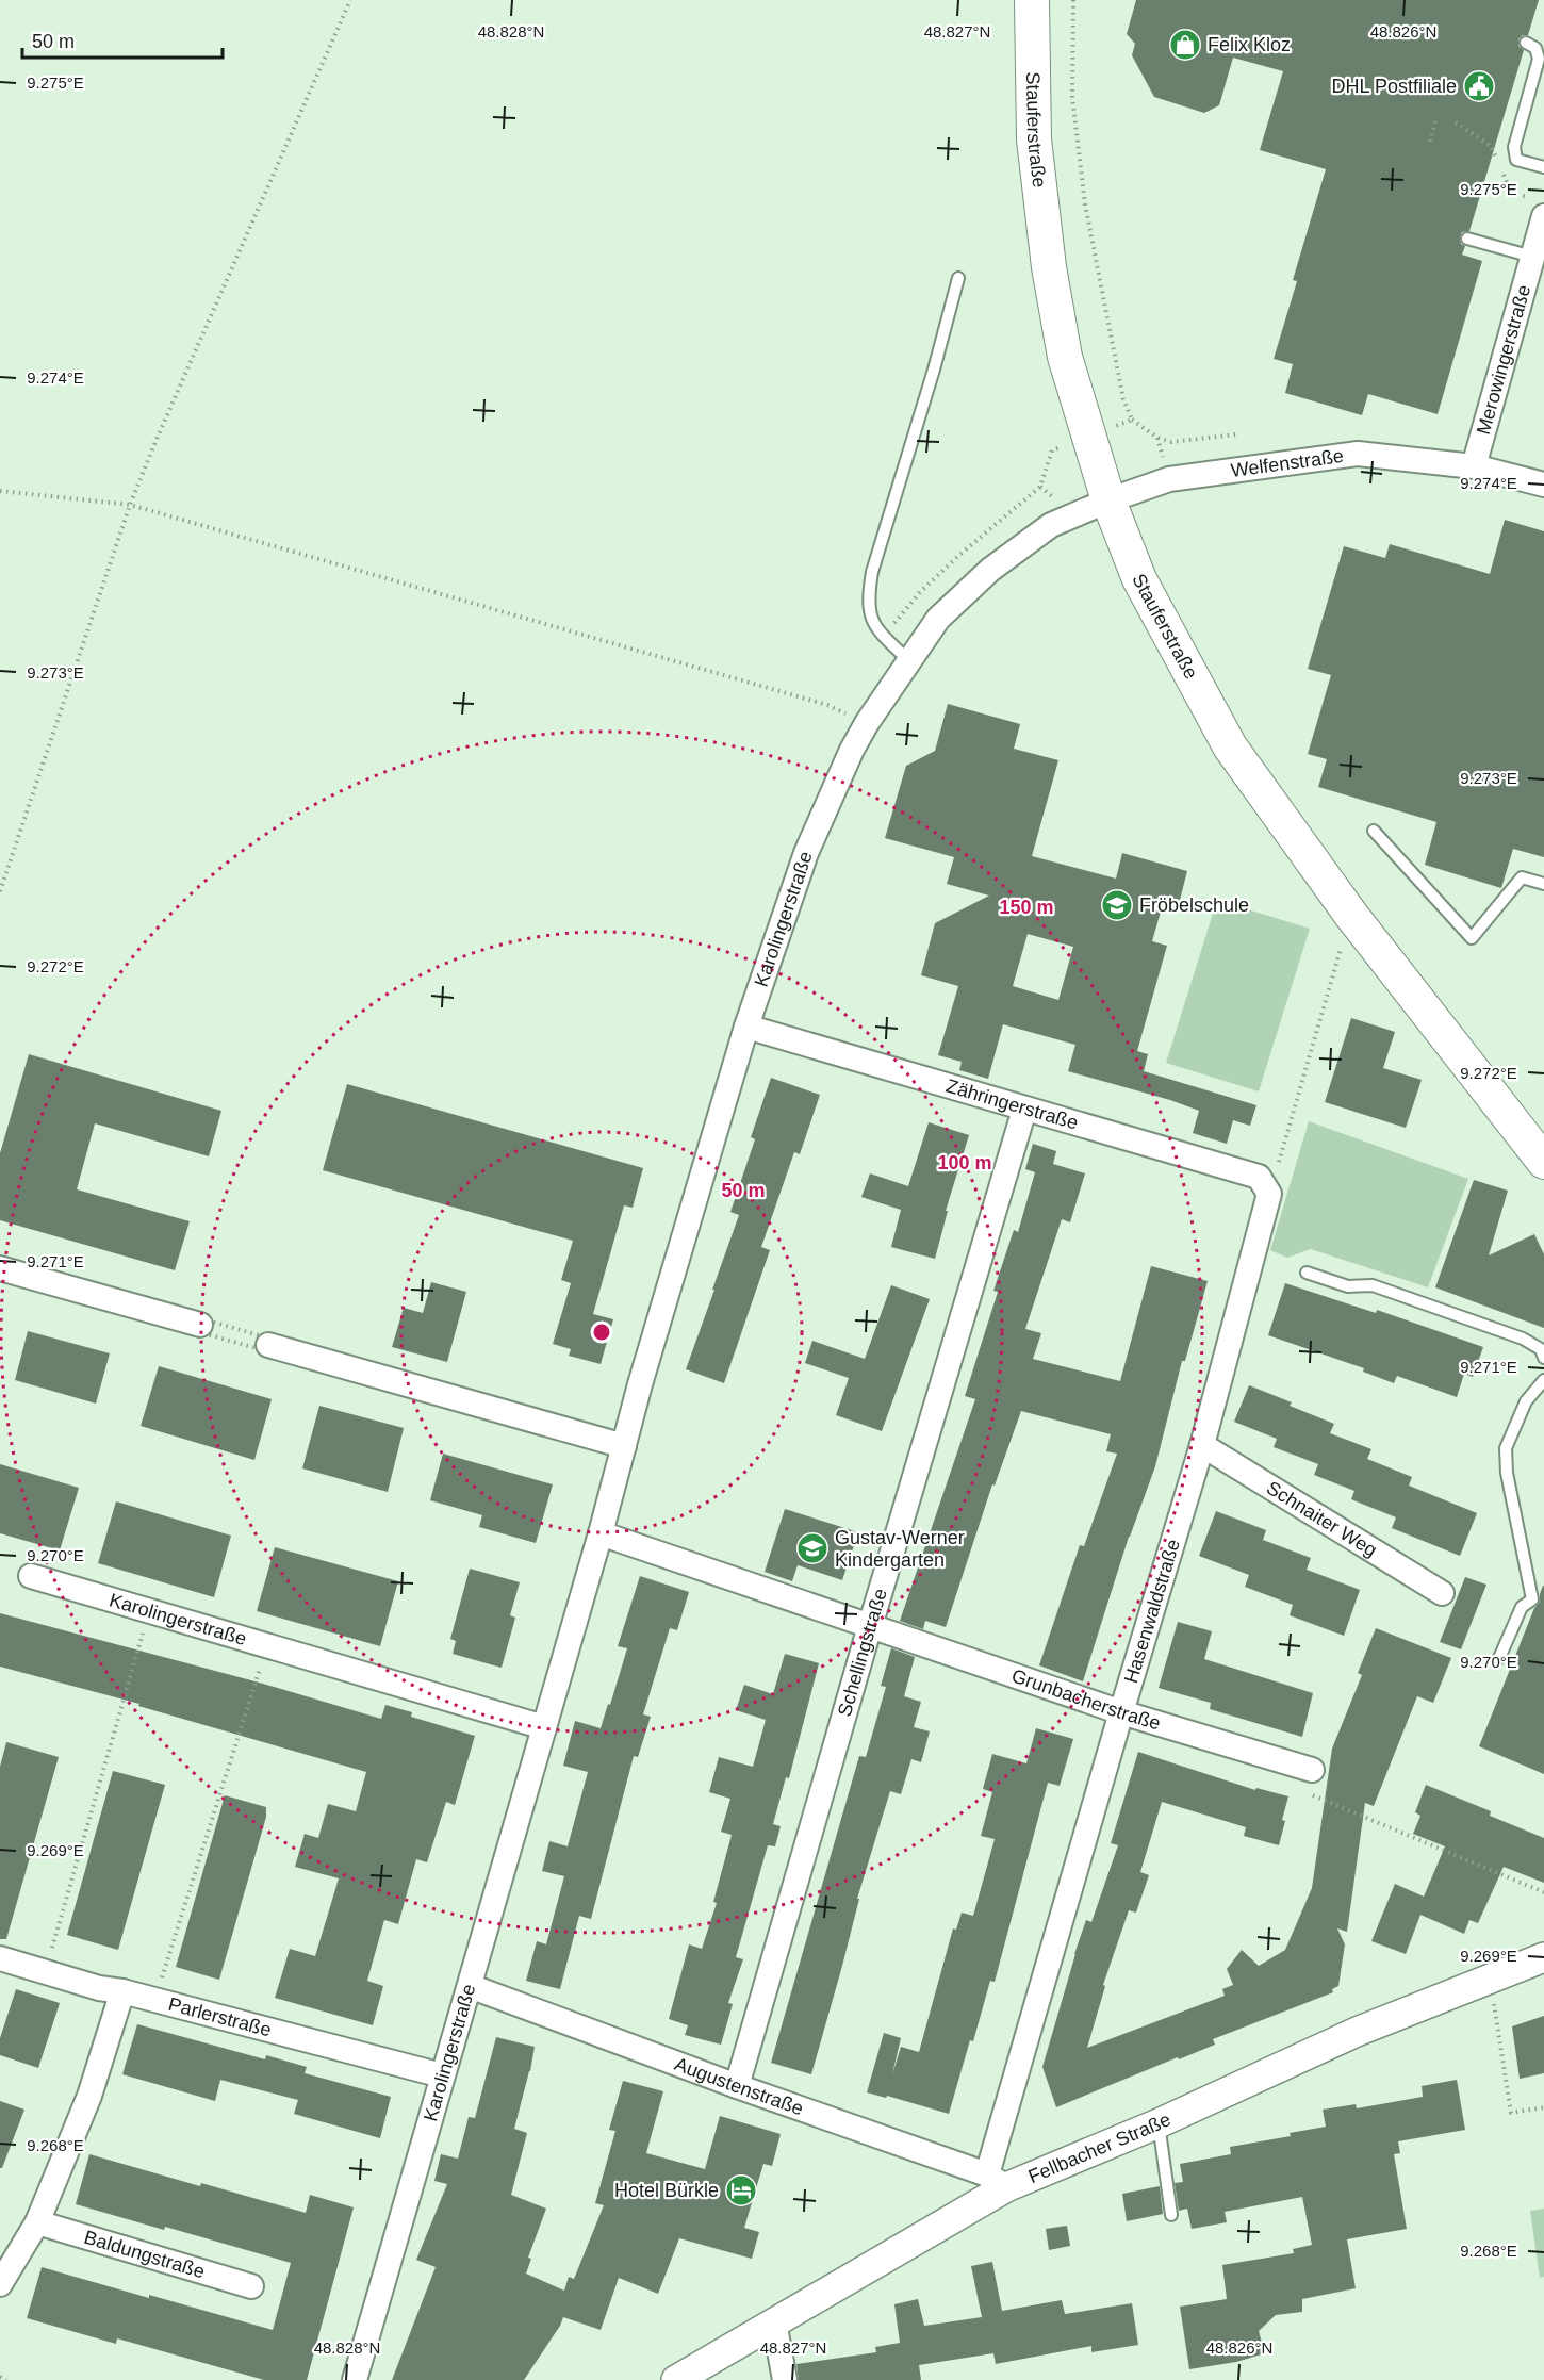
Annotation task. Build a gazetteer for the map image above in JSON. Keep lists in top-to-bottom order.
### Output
{
  "streets": {
    "main road": ["Stauferstraße"],
    "street": [
      "Merowingerstraße",
      "Welfenstraße",
      "Karolingerstraße",
      "Zähringerstraße",
      "Schnaiter Weg",
      "Hasenwaldstraße",
      "Schellingstraße",
      "Grunbacherstraße",
      "Parlerstraße",
      "Augustenstraße",
      "Fellbacher Straße",
      "Baldungstraße"
    ]
  },
  "crossings": [
    ["Stauferstraße", "Welfenstraße"],
    ["Stauferstraße", "Karolingerstraße"],
    ["Merowingerstraße", "Welfenstraße"],
    ["Welfenstraße", "Karolingerstraße"],
    ["Karolingerstraße", "Zähringerstraße"],
    ["Karolingerstraße", "Grunbacherstraße"],
    ["Karolingerstraße", "Parlerstraße"],
    ["Karolingerstraße", "Augustenstraße"],
    ["Zähringerstraße", "Hasenwaldstraße"],
    ["Zähringerstraße", "Schellingstraße"],
    ["Schnaiter Weg", "Hasenwaldstraße"],
    ["Hasenwaldstraße", "Grunbacherstraße"],
    ["Hasenwaldstraße", "Augustenstraße"],
    ["Hasenwaldstraße", "Fellbacher Straße"],
    ["Schellingstraße", "Grunbacherstraße"],
    ["Schellingstraße", "Augustenstraße"],
    ["Augustenstraße", "Fellbacher Straße"]
  ],
  "places": {
    "shop": ["Felix Kloz"],
    "public building": ["DHL Postfiliale"],
    "school or university": ["Fröbelschule", "Gustav-Werner Kindergarten"],
    "hotel": ["Hotel Bürkle"]
  },
  "scale_bar": "50 m",
  "coordinates": [
    "48.828°N",
    "48.827°N",
    "48.826°N",
    "9.275°E",
    "9.274°E",
    "9.273°E",
    "9.272°E",
    "9.271°E",
    "9.270°E",
    "9.269°E",
    "9.268°E"
  ],
  "rings": ["150 m", "100 m", "50 m"]
}
